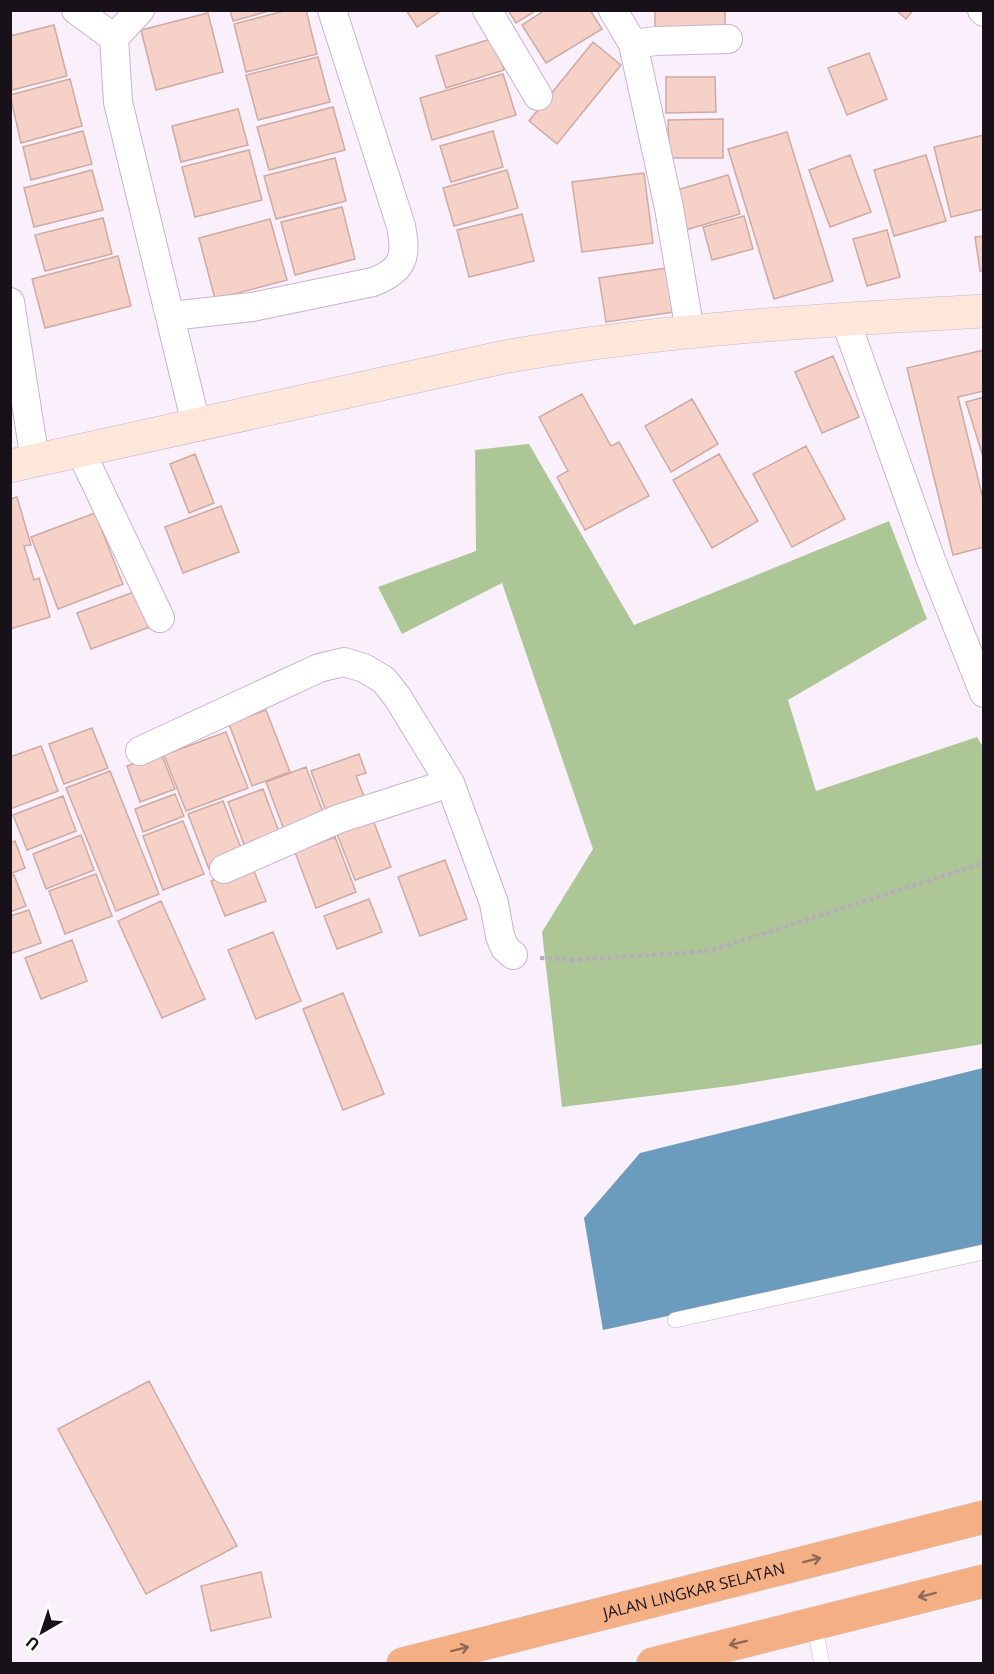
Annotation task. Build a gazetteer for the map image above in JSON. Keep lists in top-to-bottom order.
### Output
{
  "streets": {
    "highway": ["JALAN LINGKAR SELATAN"]
  },
  "north": "bottom left"
}
